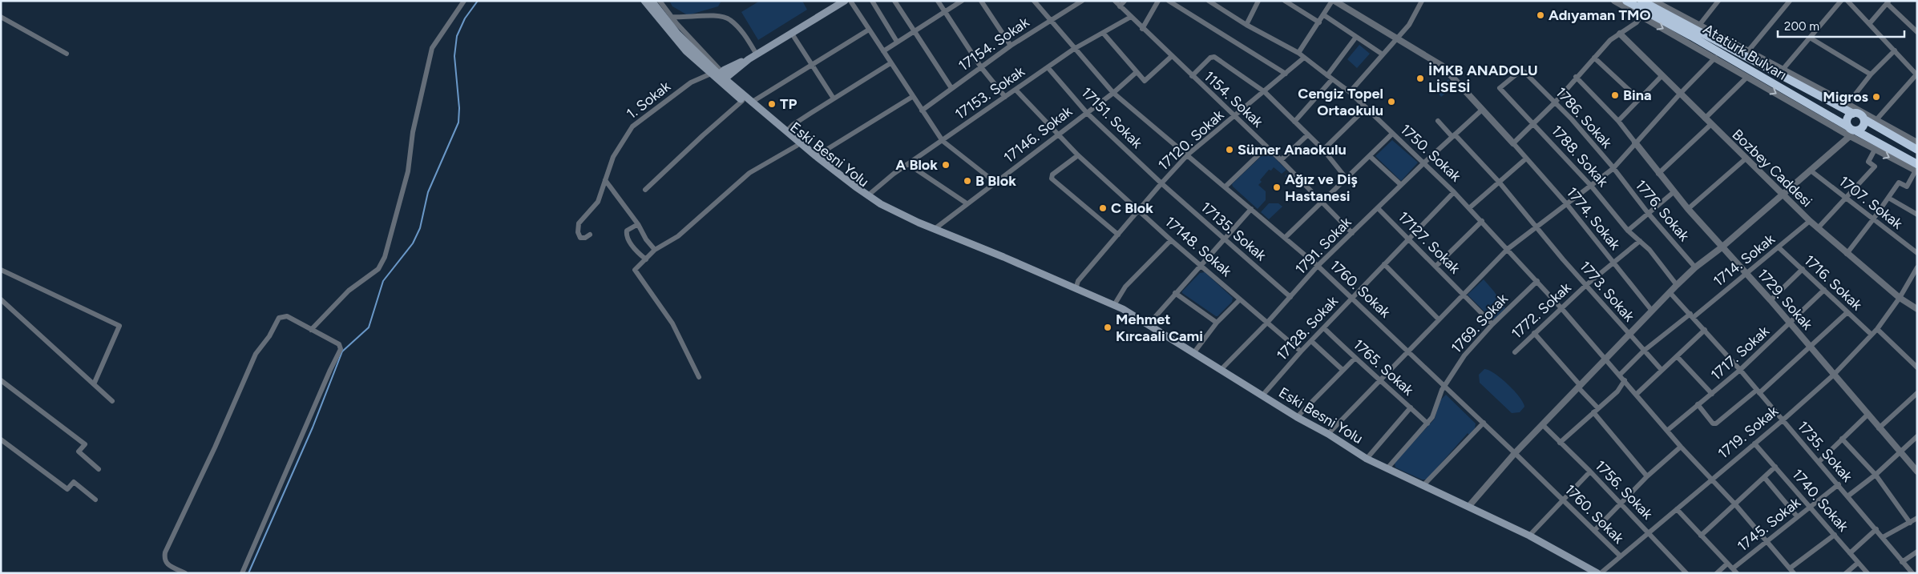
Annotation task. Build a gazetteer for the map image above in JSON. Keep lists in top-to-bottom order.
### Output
{
  "streets": {
    "highway": ["Atatürk Bulvarı"],
    "main road": ["Eski Besni Yolu"],
    "street": [
      "17154. Sokak",
      "17153. Sokak",
      "1154. Sokak",
      "1. Sokak",
      "17151. Sokak",
      "1786. Sokak",
      "17146. Sokak",
      "17120. Sokak",
      "1750. Sokak",
      "1788. Sokak",
      "Bozbey Caddesi",
      "1707. Sokak",
      "1776. Sokak",
      "1774. Sokak",
      "17135. Sokak",
      "17127. Sokak",
      "1791. Sokak",
      "17148. Sokak",
      "1714. Sokak",
      "1716. Sokak",
      "1760. Sokak",
      "1773. Sokak",
      "1729. Sokak",
      "1772. Sokak",
      "1769. Sokak",
      "17128. Sokak",
      "1717. Sokak",
      "1765. Sokak",
      "1719. Sokak",
      "1735. Sokak",
      "1756. Sokak",
      "1740. Sokak",
      "1745. Sokak"
    ]
  },
  "crossings": [
    ["17154. Sokak", "1760. Sokak"],
    ["17153. Sokak", "1154. Sokak"],
    ["17153. Sokak", "17151. Sokak"],
    ["17153. Sokak", "Eski Besni Yolu"],
    ["17153. Sokak", "17148. Sokak"],
    ["17153. Sokak", "1760. Sokak"],
    ["1154. Sokak", "17120. Sokak"],
    ["1154. Sokak", "1791. Sokak"],
    ["1. Sokak", "Eski Besni Yolu"],
    ["17151. Sokak", "17146. Sokak"],
    ["17151. Sokak", "17120. Sokak"],
    ["17151. Sokak", "17135. Sokak"],
    ["1786. Sokak", "1788. Sokak"],
    ["1786. Sokak", "1776. Sokak"],
    ["17146. Sokak", "Eski Besni Yolu"],
    ["17146. Sokak", "17148. Sokak"],
    ["17146. Sokak", "1760. Sokak"],
    ["17120. Sokak", "1750. Sokak"],
    ["17120. Sokak", "Eski Besni Yolu"],
    ["17120. Sokak", "17135. Sokak"],
    ["17120. Sokak", "17148. Sokak"],
    ["17120. Sokak", "1760. Sokak"],
    ["1750. Sokak", "1791. Sokak"],
    ["1750. Sokak", "1714. Sokak"],
    ["1750. Sokak", "1772. Sokak"],
    ["1750. Sokak", "1769. Sokak"],
    ["1750. Sokak", "17128. Sokak"],
    ["1750. Sokak", "1717. Sokak"],
    ["1750. Sokak", "1719. Sokak"],
    ["1750. Sokak", "1745. Sokak"],
    ["Eski Besni Yolu", "1791. Sokak"],
    ["Eski Besni Yolu", "1769. Sokak"],
    ["Eski Besni Yolu", "17128. Sokak"],
    ["Eski Besni Yolu", "1719. Sokak"],
    ["1788. Sokak", "1772. Sokak"],
    ["Bozbey Caddesi", "1714. Sokak"],
    ["Bozbey Caddesi", "1719. Sokak"],
    ["1774. Sokak", "1772. Sokak"],
    ["17135. Sokak", "1791. Sokak"],
    ["17127. Sokak", "1791. Sokak"],
    ["17127. Sokak", "1769. Sokak"],
    ["17127. Sokak", "17128. Sokak"],
    ["1791. Sokak", "17148. Sokak"],
    ["1791. Sokak", "1760. Sokak"],
    ["1791. Sokak", "1773. Sokak"],
    ["17148. Sokak", "17128. Sokak"],
    ["1714. Sokak", "1716. Sokak"],
    ["1714. Sokak", "1773. Sokak"],
    ["1714. Sokak", "1729. Sokak"],
    ["1714. Sokak", "1735. Sokak"],
    ["1716. Sokak", "1717. Sokak"],
    ["1716. Sokak", "1719. Sokak"],
    ["1760. Sokak", "1769. Sokak"],
    ["1760. Sokak", "17128. Sokak"],
    ["1760. Sokak", "1719. Sokak"],
    ["1773. Sokak", "1772. Sokak"],
    ["1729. Sokak", "1717. Sokak"],
    ["1729. Sokak", "1719. Sokak"],
    ["1769. Sokak", "1765. Sokak"],
    ["17128. Sokak", "1765. Sokak"],
    ["1717. Sokak", "1735. Sokak"],
    ["1719. Sokak", "1735. Sokak"],
    ["1719. Sokak", "1756. Sokak"],
    ["1719. Sokak", "1740. Sokak"],
    ["1735. Sokak", "1745. Sokak"],
    ["1740. Sokak", "1745. Sokak"]
  ],
  "places": [
    "Adıyaman TMO",
    "İMKB ANADOLU LİSESİ",
    "Bina",
    "Migros",
    "Cengiz Topel Ortaokulu",
    "TP",
    "Sümer Anaokulu",
    "A Blok",
    "B Blok",
    "Ağız ve Diş Hastanesi",
    "C Blok",
    "Mehmet Kırcaali Cami"
  ],
  "scale_bar": "200 m"
}
